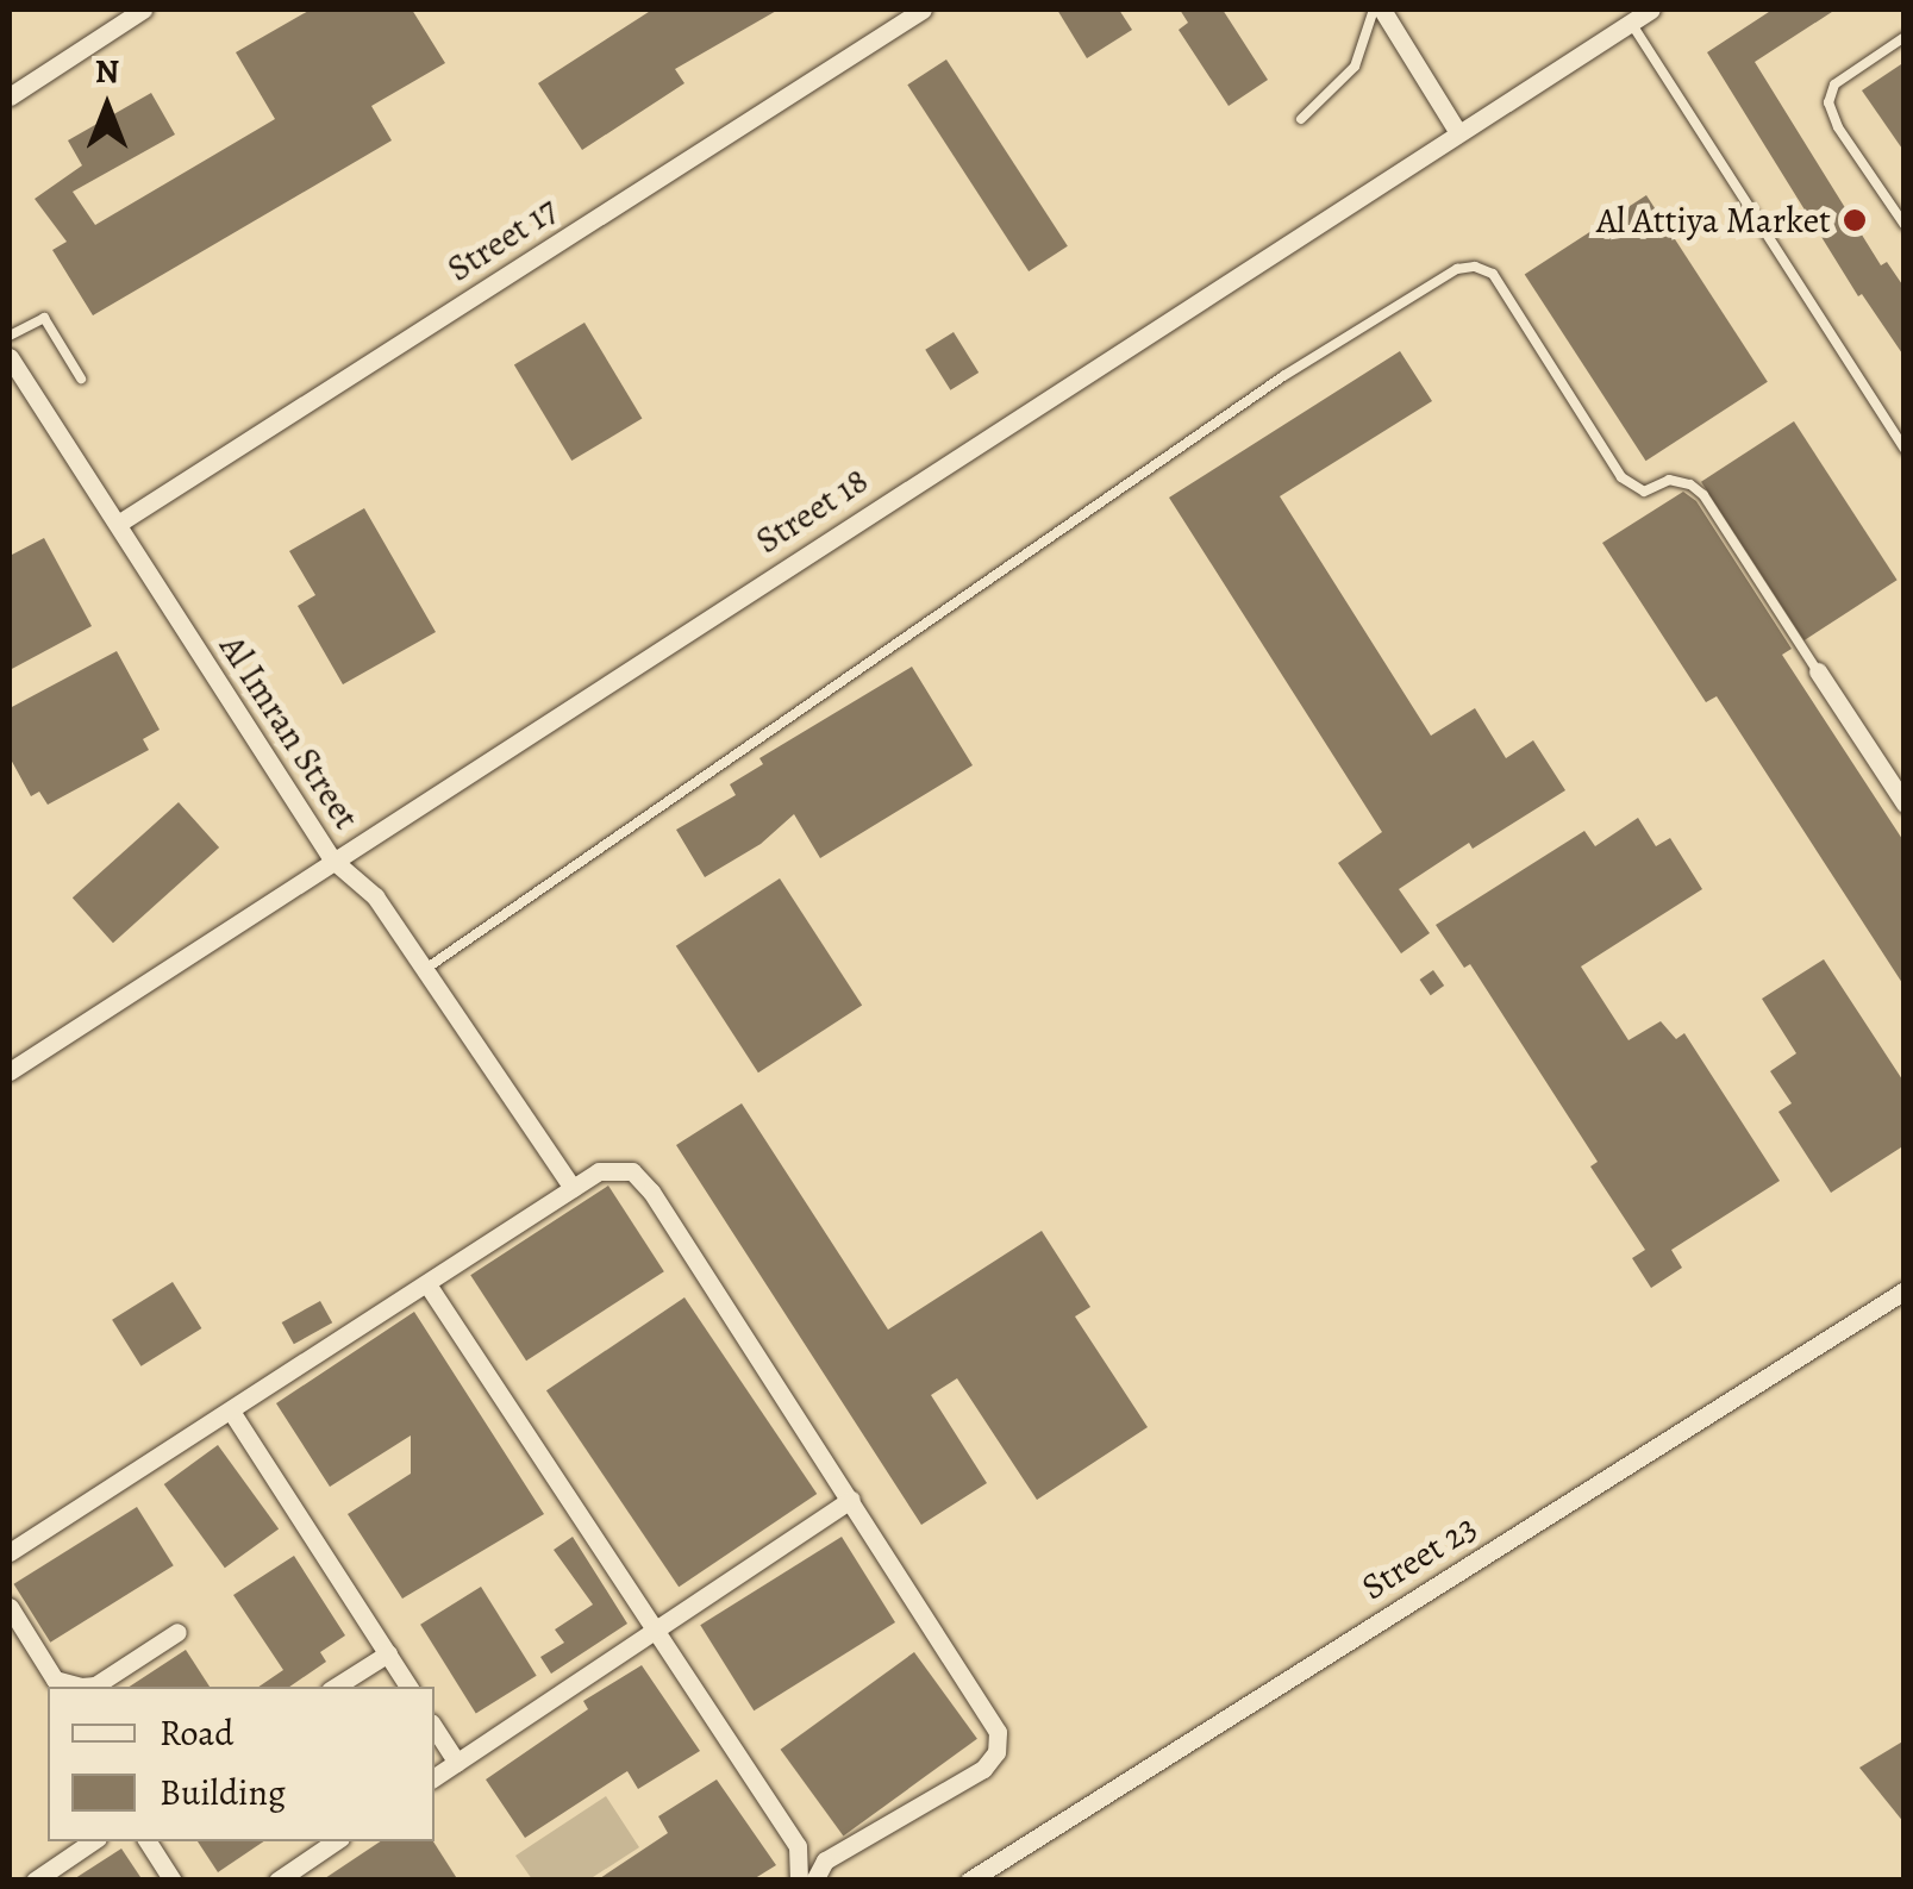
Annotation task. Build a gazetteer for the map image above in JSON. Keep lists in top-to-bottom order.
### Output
{
  "streets": {
    "street": [
      "Street 17",
      "Street 18",
      "Al Imran Street",
      "Street 23"
    ]
  },
  "crossings": [
    ["Street 17", "Al Imran Street"],
    ["Street 18", "Al Imran Street"]
  ],
  "places": ["Al Attiya Market"],
  "legend": ["Road", "Building"],
  "north": "top"
}
